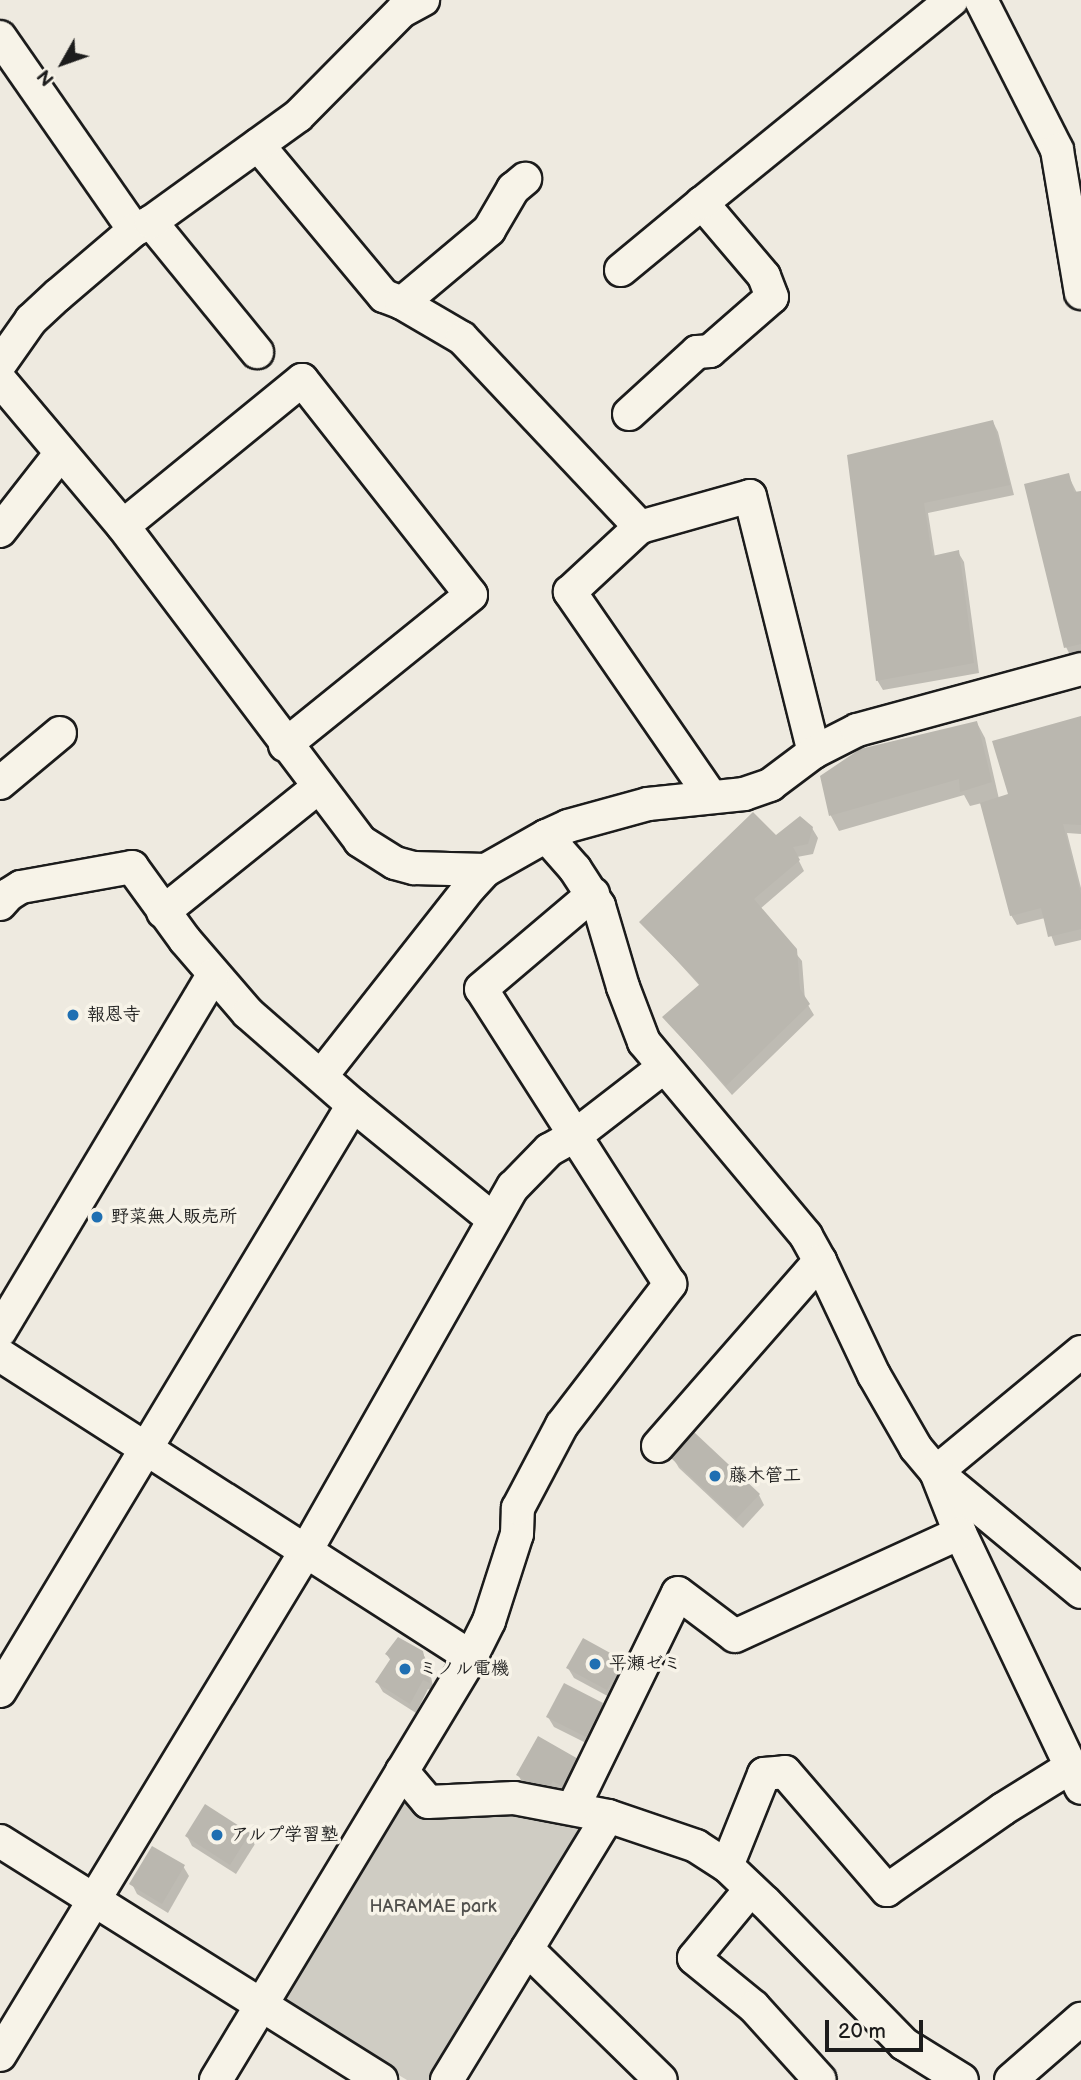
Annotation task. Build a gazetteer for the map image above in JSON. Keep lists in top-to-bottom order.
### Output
{
  "parks": ["HARAMAE park"],
  "places": [
    "報恩寺",
    "野菜無人販売所",
    "藤木管工",
    "平瀬ゼミ",
    "ミノル電機",
    "アルプ学習塾"
  ],
  "scale_bar": "20 m",
  "north": "bottom left"
}
